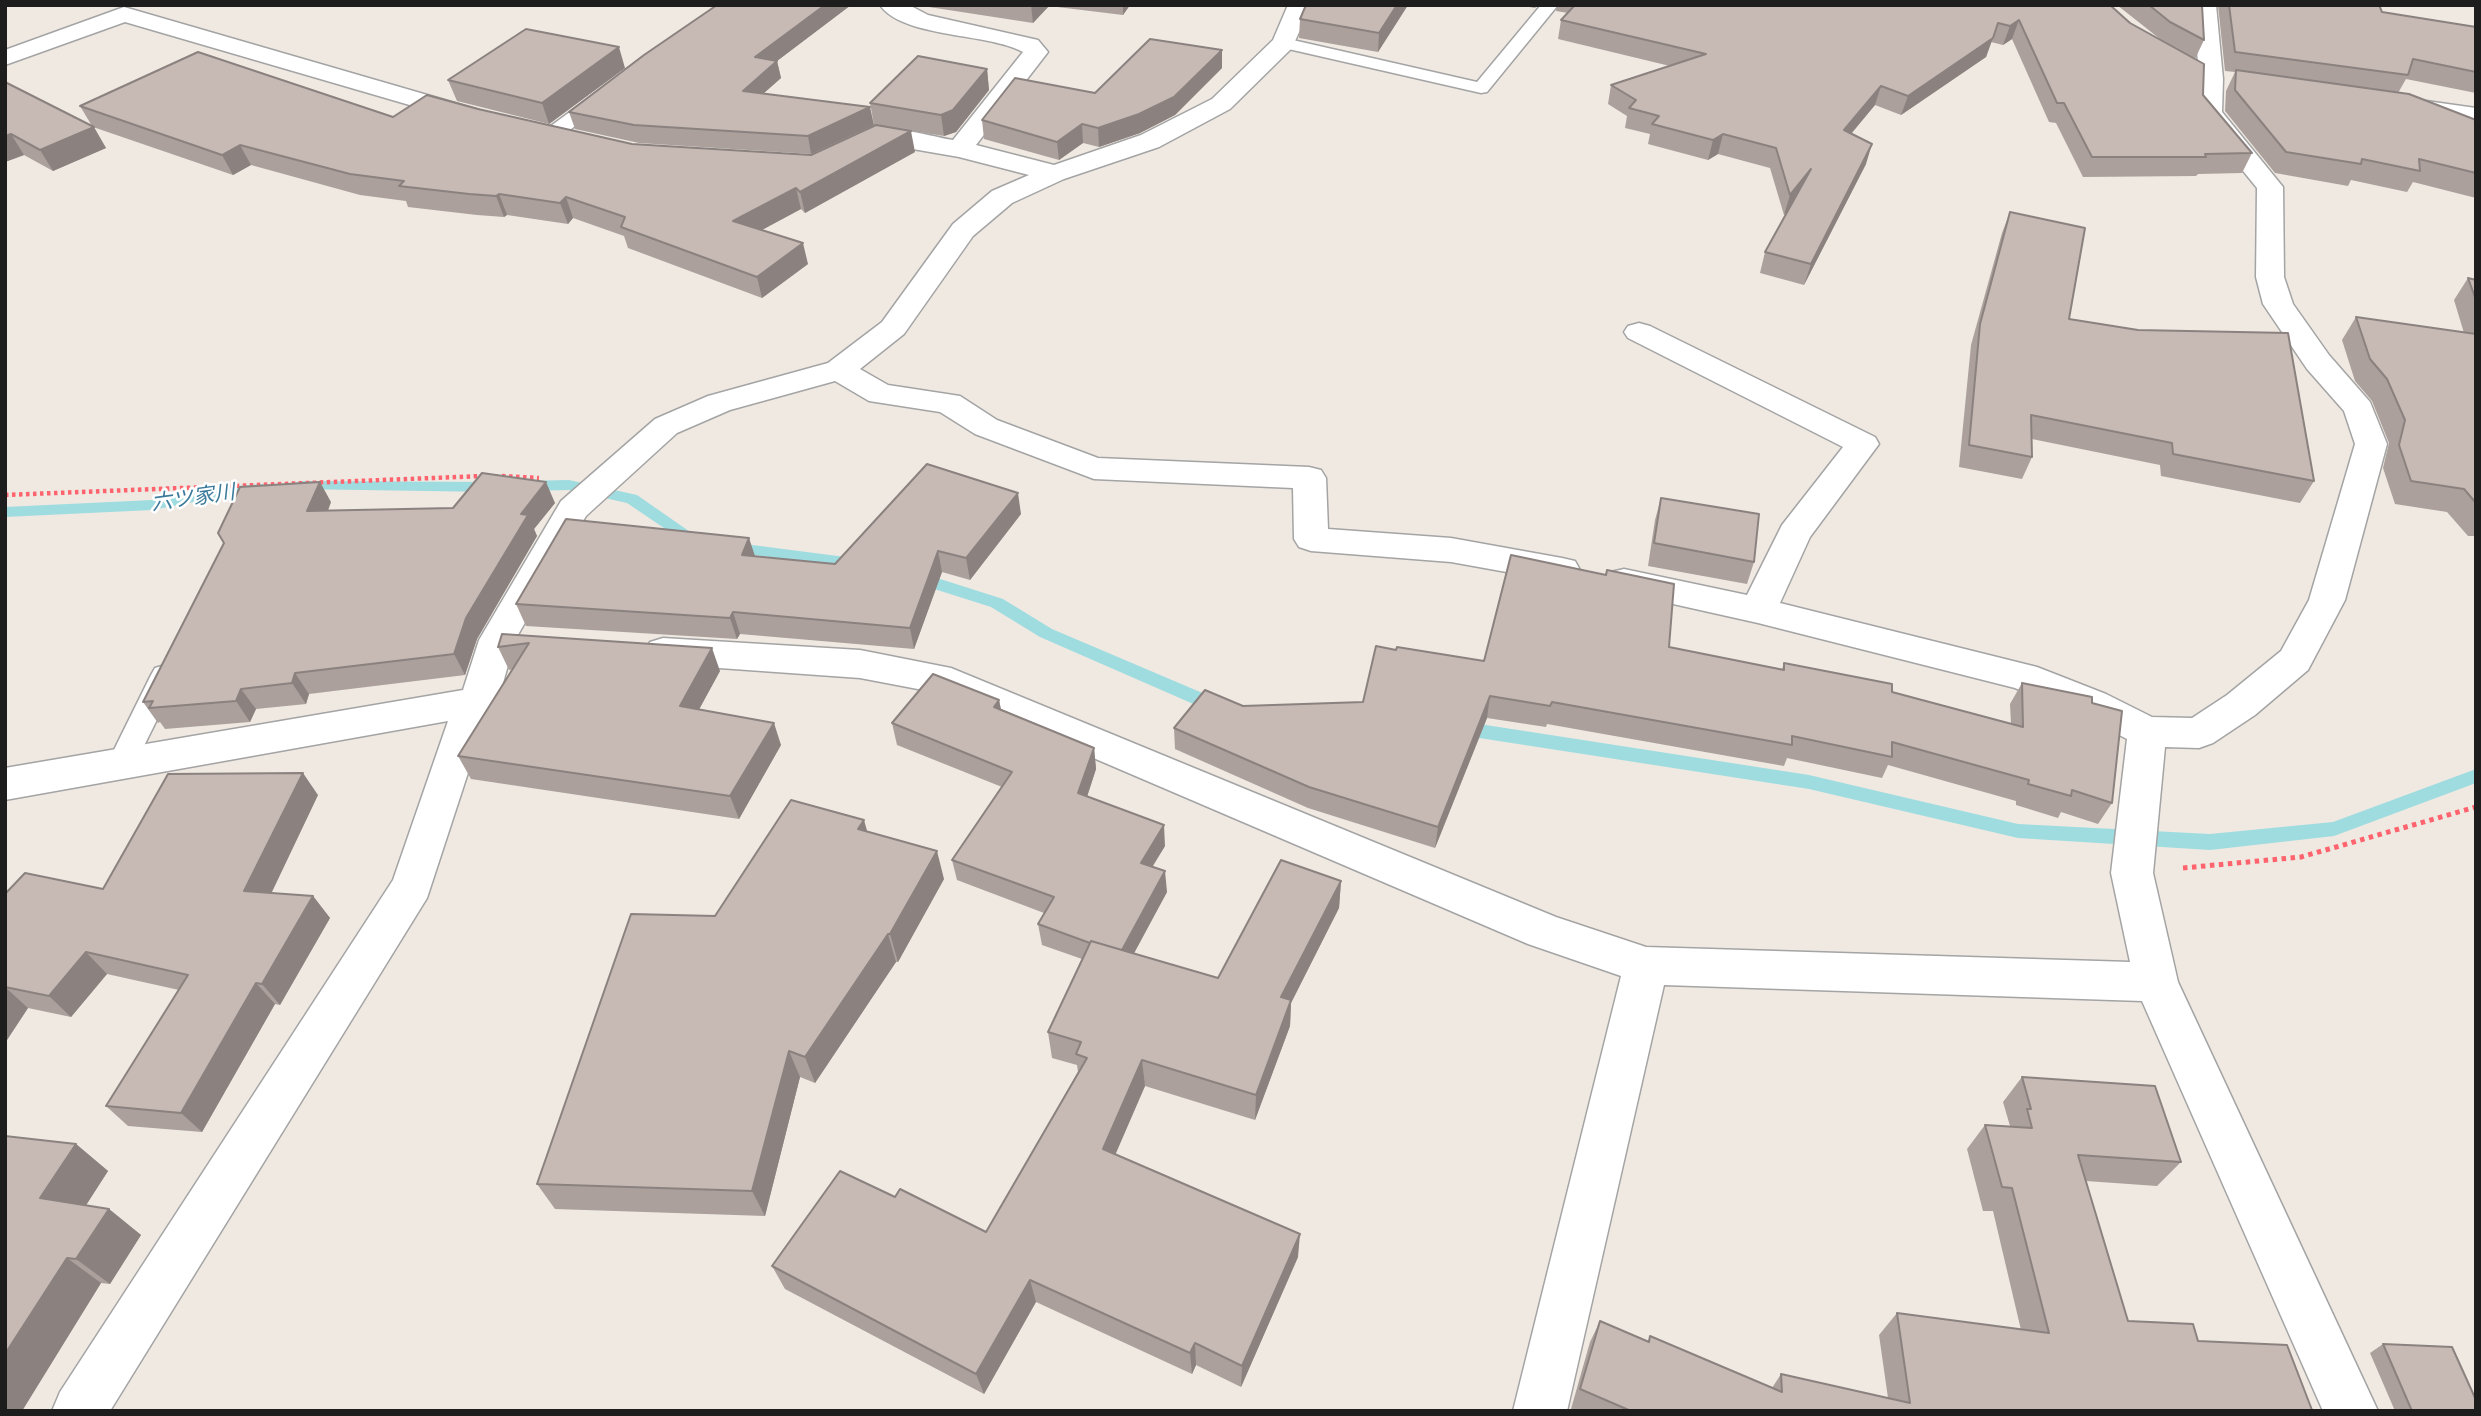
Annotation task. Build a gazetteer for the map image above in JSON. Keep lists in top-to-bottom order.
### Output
{
  "water": ["六ツ家川"]
}
